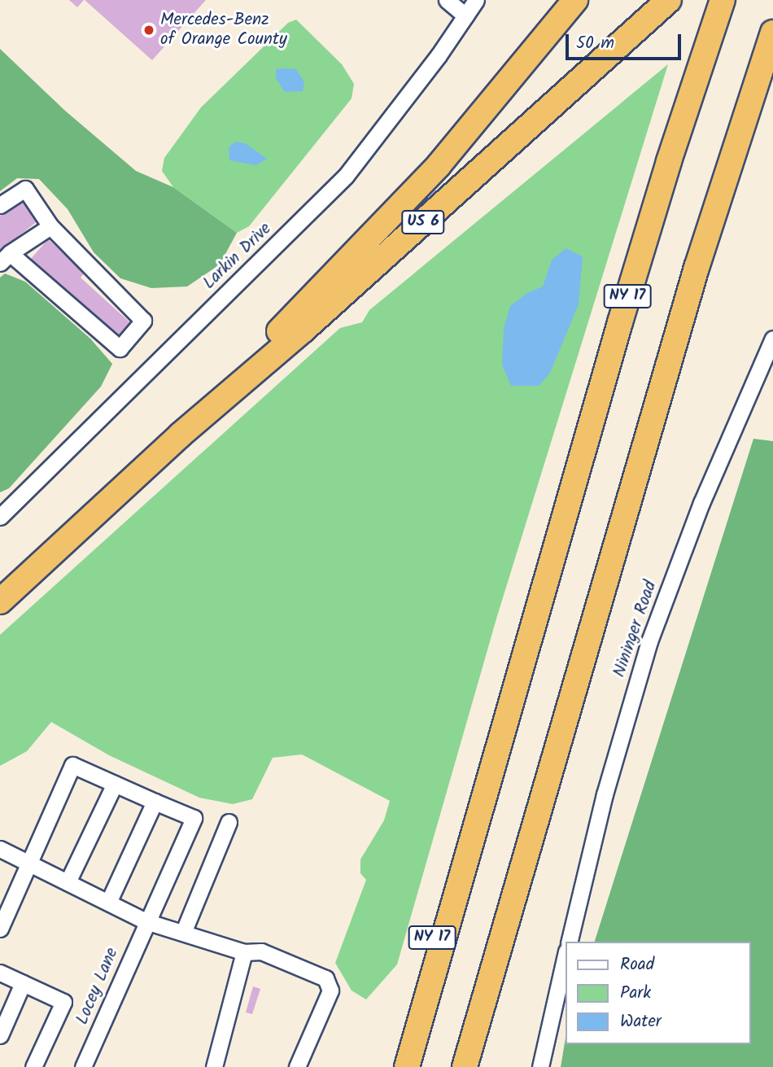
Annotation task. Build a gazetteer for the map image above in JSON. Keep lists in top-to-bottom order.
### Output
{
  "streets": {
    "highway": ["US 6", "NY 17"],
    "street": ["Larkin Drive", "Nininger Road", "Locey Lane"]
  },
  "places": ["Mercedes-Benz of Orange County"],
  "legend": ["Road", "Park", "Water"],
  "scale_bar": "50 m"
}
